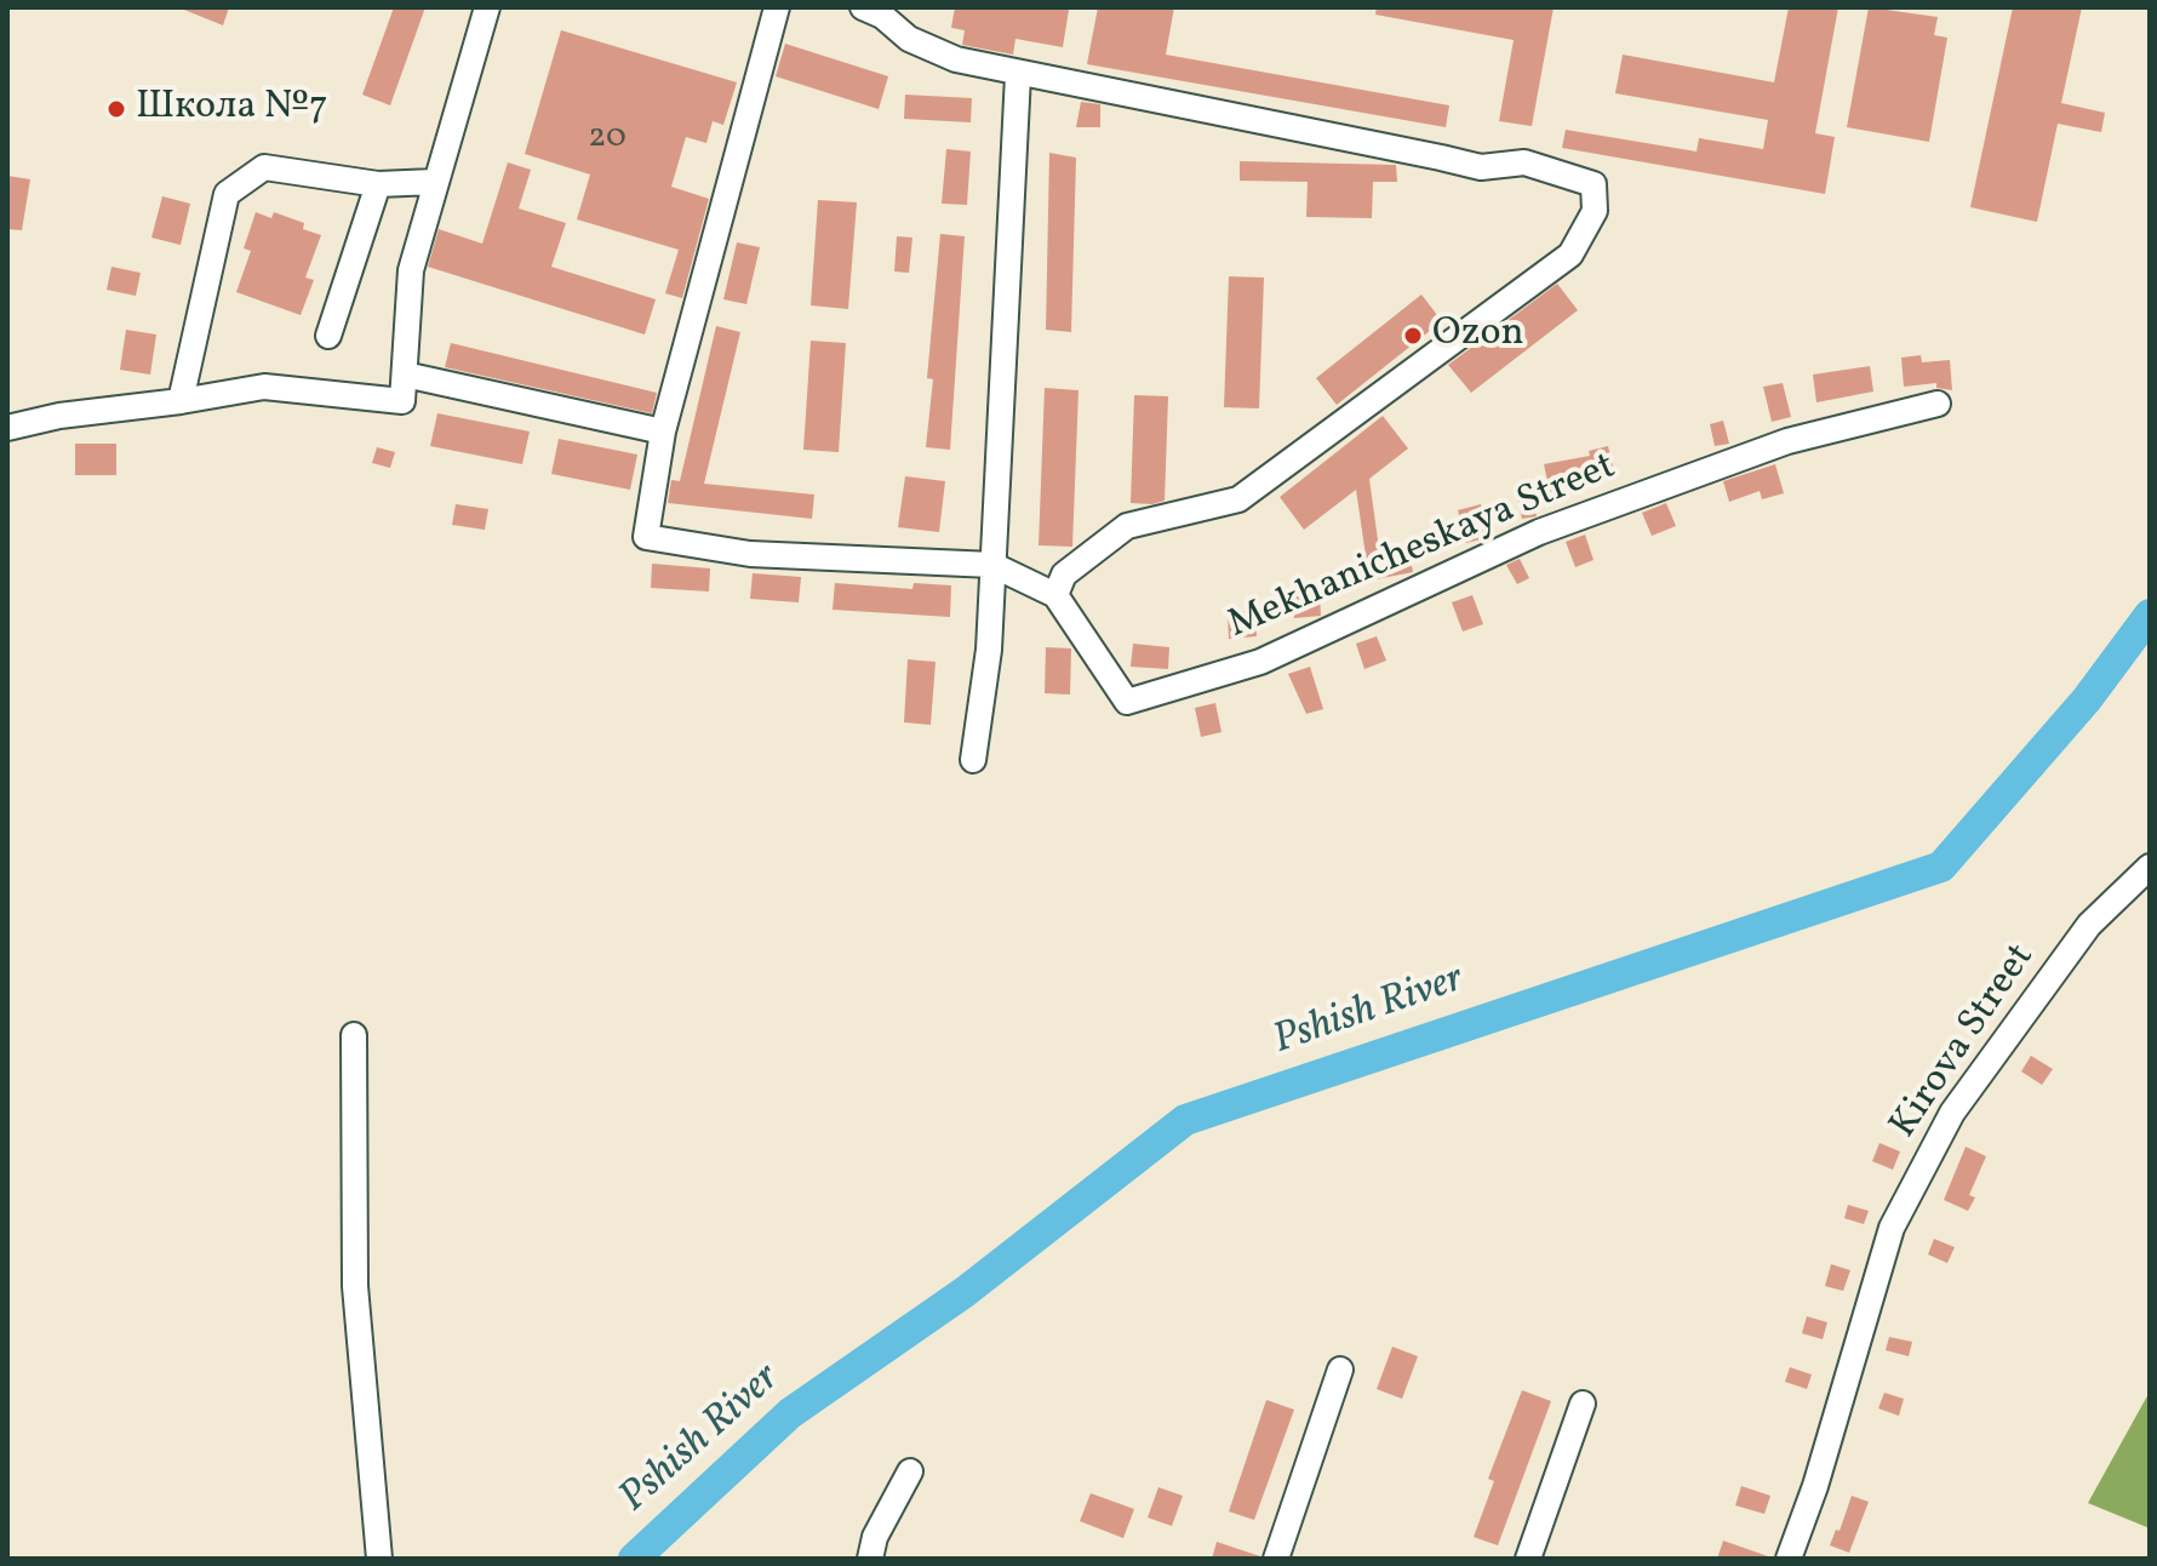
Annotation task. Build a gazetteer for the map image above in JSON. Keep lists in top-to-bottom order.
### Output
{
  "streets": {
    "street": ["Mekhanicheskaya Street", "Kirova Street"]
  },
  "water": ["Pshish River"],
  "places": ["Школа №7", "Ozon"],
  "house_numbers": ["20"]
}
